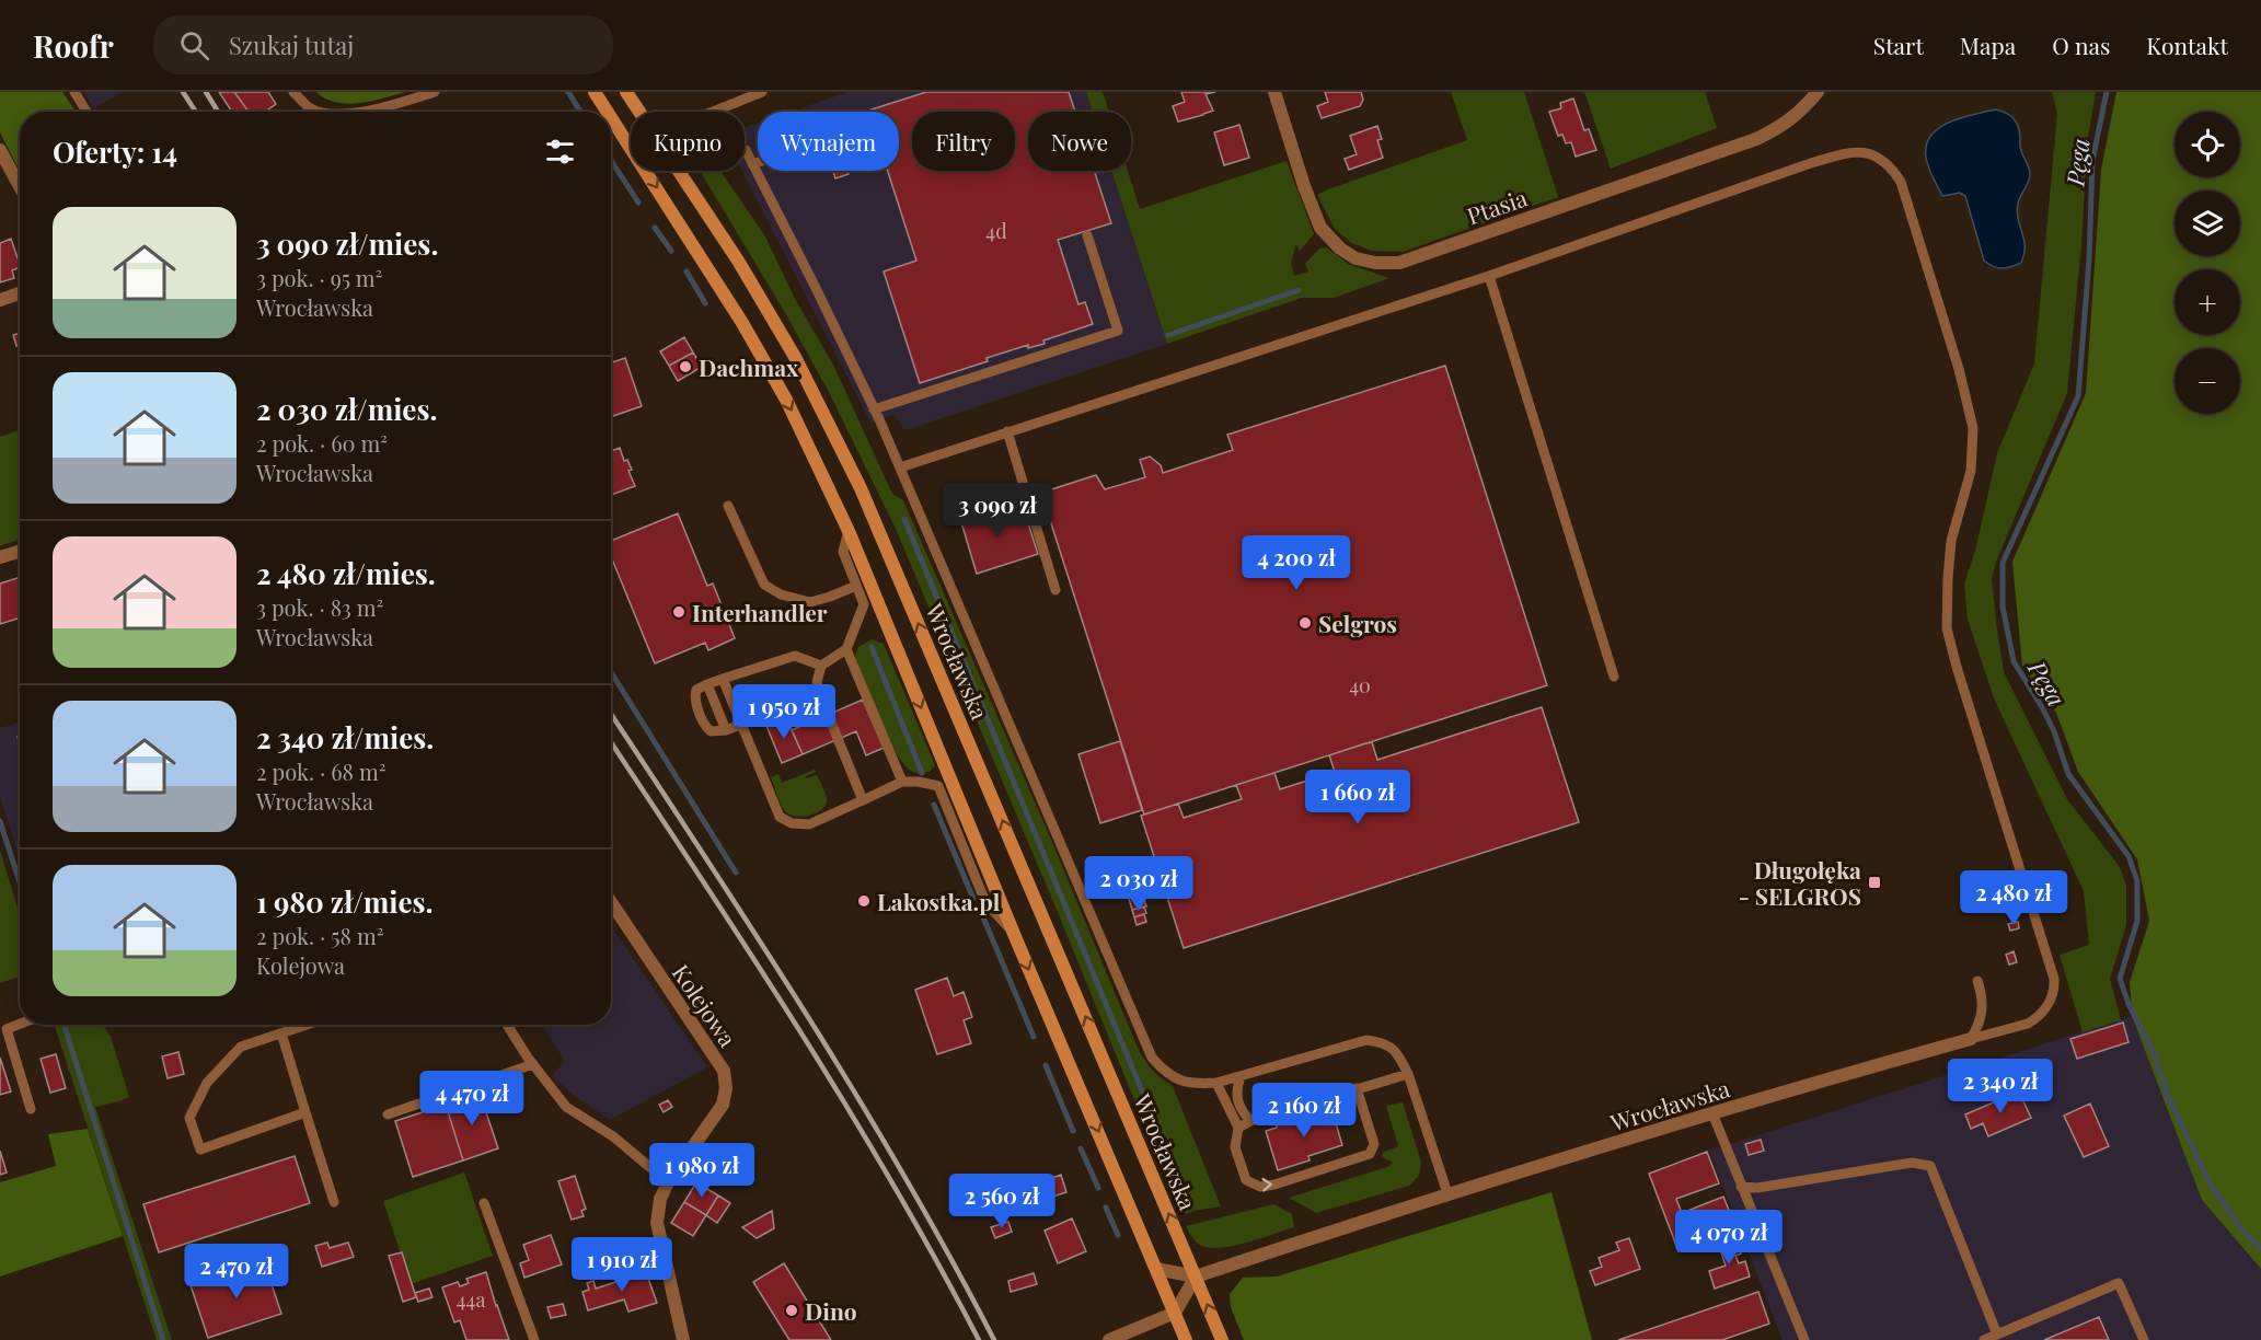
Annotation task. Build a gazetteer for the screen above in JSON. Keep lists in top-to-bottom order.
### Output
{
  "streets": {
    "main road": ["Wrocławska"],
    "street": ["Ptasia", "Kolejowa"]
  },
  "water": ["Pęga"],
  "places": {
    "other": [
      "Dachmax",
      "Interhandler",
      "Selgros",
      "Lakostka.pl",
      "Dino"
    ],
    "transit": ["Długołęka - SELGROS"]
  },
  "house_numbers": ["4d", "40", "44a"],
  "page": {
    "header": "Roofr",
    "search": "Szukaj tutaj",
    "nav": [
      "Start",
      "Mapa",
      "O nas",
      "Kontakt"
    ],
    "map_buttons": ["+", "−"],
    "chip": [
      "Kupno",
      "Wynajem",
      "Filtry",
      "Nowe"
    ],
    "heading": "Oferty: 14",
    "list": [
      {
        "name": "3 090 zł/mies.",
        "note": "3 pok. · 95 m² · Wrocławska"
      },
      {
        "name": "2 030 zł/mies.",
        "note": "2 pok. · 60 m² · Wrocławska"
      },
      {
        "name": "2 480 zł/mies.",
        "note": "3 pok. · 83 m² · Wrocławska"
      },
      {
        "name": "2 340 zł/mies.",
        "note": "2 pok. · 68 m² · Wrocławska"
      },
      {
        "name": "1 980 zł/mies.",
        "note": "2 pok. · 58 m² · Kolejowa"
      }
    ],
    "price": [
      "3 090 zł",
      "4 200 zł",
      "1 950 zł",
      "1 660 zł",
      "2 030 zł",
      "2 480 zł",
      "2 340 zł",
      "4 470 zł",
      "2 160 zł",
      "1 980 zł",
      "2 560 zł",
      "4 070 zł",
      "1 910 zł",
      "2 470 zł"
    ]
  }
}
